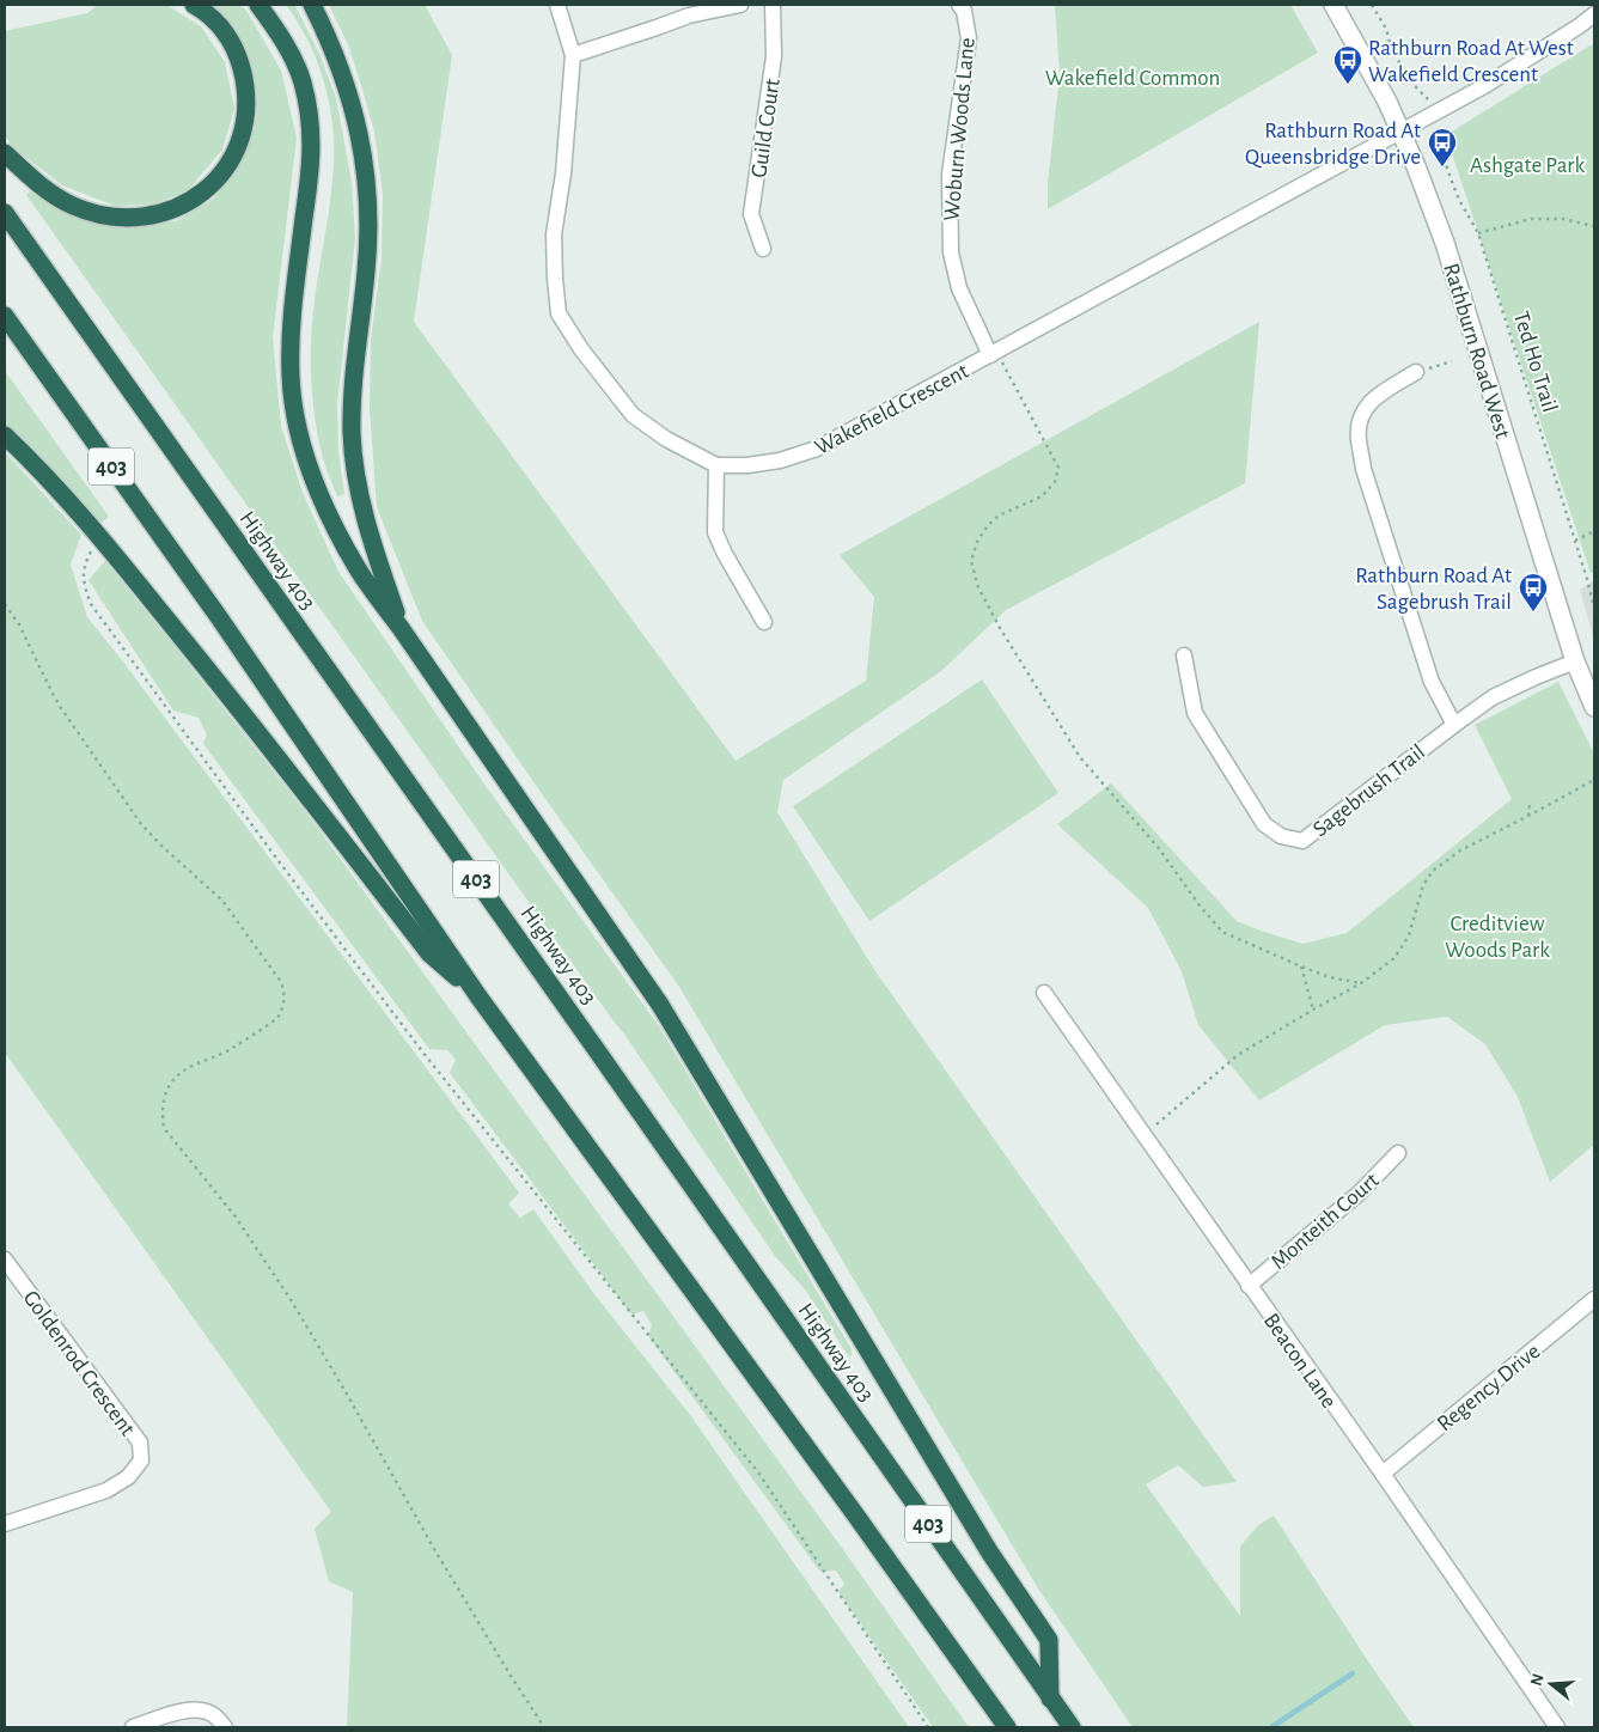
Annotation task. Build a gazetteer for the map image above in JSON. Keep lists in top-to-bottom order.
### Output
{
  "streets": {
    "highway": ["403", "Highway 403"],
    "street": [
      "Guild Court",
      "Woburn Woods Lane",
      "Rathburn Road West",
      "Wakefield Crescent",
      "Sagebrush Trail",
      "Monteith Court",
      "Beacon Lane",
      "Goldenrod Crescent",
      "Regency Drive"
    ],
    "path": ["Ted Ho Trail"]
  },
  "crossings": [
    ["Woburn Woods Lane", "Wakefield Crescent"],
    ["Rathburn Road West", "Wakefield Crescent"],
    ["Rathburn Road West", "Sagebrush Trail"],
    ["Monteith Court", "Beacon Lane"],
    ["Beacon Lane", "Regency Drive"]
  ],
  "parks": ["Wakefield Common", "Ashgate Park", "Creditview Woods Park"],
  "places": {
    "bus stop": ["Rathburn Road At West Wakefield Crescent", "Rathburn Road At Queensbridge Drive", "Rathburn Road At Sagebrush Trail"]
  },
  "north": "left"
}
